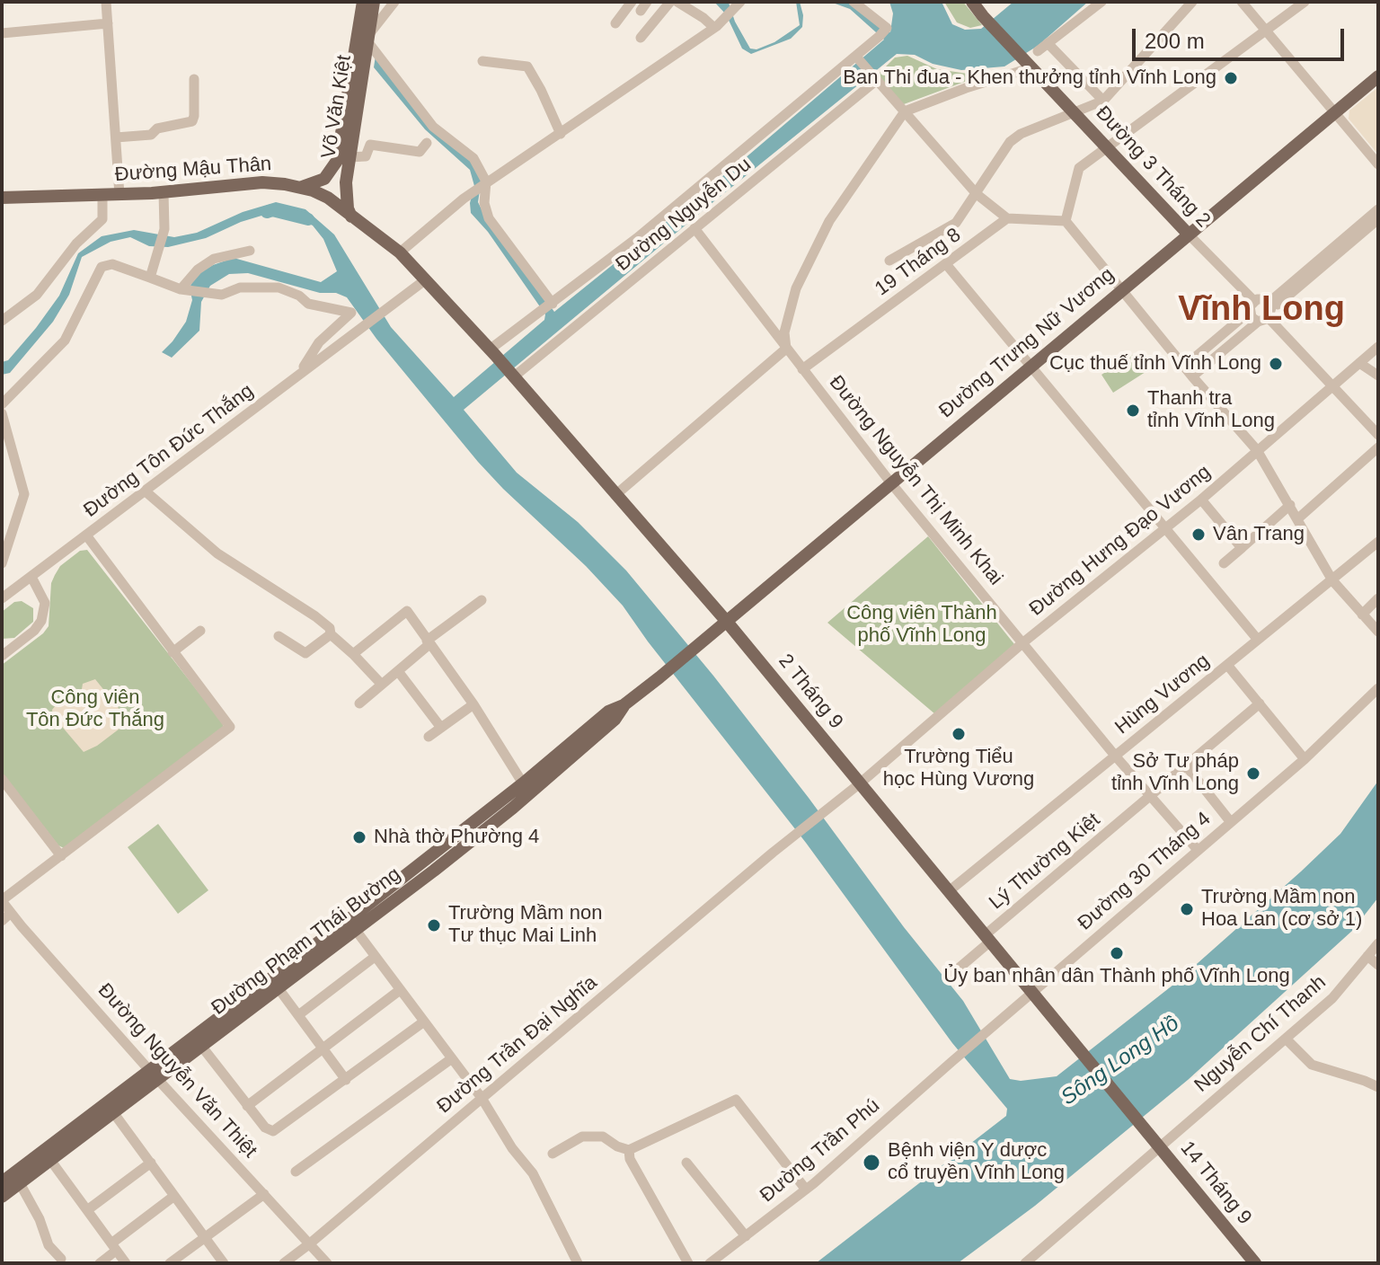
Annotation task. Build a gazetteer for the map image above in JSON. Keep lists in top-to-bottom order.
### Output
{
  "streets": {
    "main road": [
      "Võ Văn Kiệt",
      "Đường 3 Tháng 2",
      "Đường Mậu Thân",
      "Đường Trưng Nữ Vương",
      "2 Tháng 9",
      "Đường Phạm Thái Bường",
      "14 Tháng 9"
    ],
    "street": [
      "Đường Nguyễn Du",
      "19 Tháng 8",
      "Đường Tôn Đức Thắng",
      "Đường Nguyễn Thị Minh Khai",
      "Đường Hưng Đạo Vương",
      "Hùng Vương",
      "Lý Thường Kiệt",
      "Đường 30 Tháng 4",
      "Nguyễn Chí Thanh",
      "Đường Trần Đại Nghĩa",
      "Đường Nguyễn Văn Thiệt",
      "Đường Trần Phú"
    ]
  },
  "crossings": [
    ["Võ Văn Kiệt", "Đường Mậu Thân"],
    ["Đường 3 Tháng 2", "Đường Trưng Nữ Vương"],
    ["Đường Mậu Thân", "Đường Nguyễn Du"],
    ["Đường Mậu Thân", "Đường Tôn Đức Thắng"],
    ["Đường Mậu Thân", "2 Tháng 9"],
    ["Đường Nguyễn Du", "Đường Nguyễn Thị Minh Khai"],
    ["Đường Nguyễn Du", "2 Tháng 9"],
    ["19 Tháng 8", "Đường Nguyễn Thị Minh Khai"],
    ["Đường Trưng Nữ Vương", "Đường Nguyễn Thị Minh Khai"],
    ["Đường Trưng Nữ Vương", "2 Tháng 9"],
    ["Đường Trưng Nữ Vương", "Đường Phạm Thái Bường"],
    ["Đường Nguyễn Thị Minh Khai", "Đường Hưng Đạo Vương"],
    ["Đường Nguyễn Thị Minh Khai", "Hùng Vương"],
    ["Đường Nguyễn Thị Minh Khai", "Lý Thường Kiệt"],
    ["Đường Nguyễn Thị Minh Khai", "Đường 30 Tháng 4"],
    ["Đường Hưng Đạo Vương", "2 Tháng 9"],
    ["Đường Hưng Đạo Vương", "Đường Trần Đại Nghĩa"],
    ["2 Tháng 9", "Hùng Vương"],
    ["2 Tháng 9", "Lý Thường Kiệt"],
    ["2 Tháng 9", "Đường 30 Tháng 4"],
    ["2 Tháng 9", "14 Tháng 9"],
    ["Đường 30 Tháng 4", "Đường Trần Phú"],
    ["Đường Phạm Thái Bường", "Đường Nguyễn Văn Thiệt"],
    ["Nguyễn Chí Thanh", "14 Tháng 9"],
    ["Đường Trần Đại Nghĩa", "Đường Nguyễn Văn Thiệt"]
  ],
  "districts": ["Vĩnh Long"],
  "water": ["Sông Long Hồ"],
  "parks": ["Công viên Thành phố Vĩnh Long", "Công viên Tôn Đức Thắng"],
  "places": [
    "Ban Thi đua - Khen thưởng tỉnh Vĩnh Long",
    "Cục thuế tỉnh Vĩnh Long",
    "Thanh tra tỉnh Vĩnh Long",
    "Vân Trang",
    "Trường Tiểu học Hùng Vương",
    "Sở Tư pháp tỉnh Vĩnh Long",
    "Nhà thờ Phường 4",
    "Trường Mầm non Hoa Lan (cơ sở 1)",
    "Trường Mầm non Tư thục Mai Linh",
    "Ủy ban nhân dân Thành phố Vĩnh Long",
    "Bệnh viện Y dược cổ truyền Vĩnh Long"
  ],
  "scale_bar": "200 m"
}
